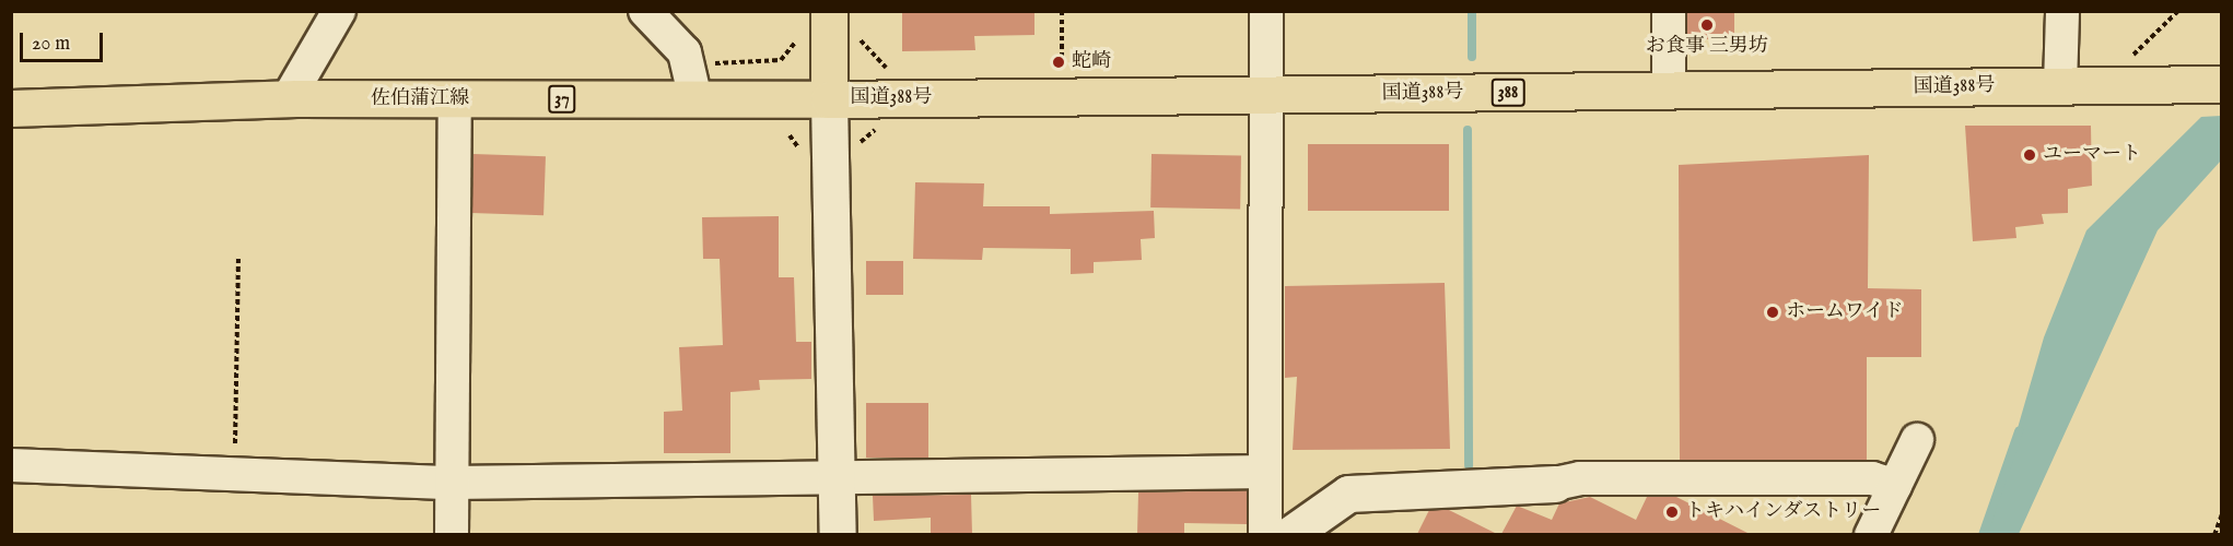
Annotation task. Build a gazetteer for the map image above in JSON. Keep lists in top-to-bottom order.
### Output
{
  "streets": {
    "main road": [
      "国道388号",
      "388",
      "佐伯蒲江線",
      "37"
    ]
  },
  "crossings": [
    ["国道388号", "佐伯蒲江線"]
  ],
  "places": [
    "お食事 三男坊",
    "蛇崎",
    "ユーマート",
    "ホームワイド",
    "トキハインダストリー"
  ],
  "scale_bar": "20 m"
}
